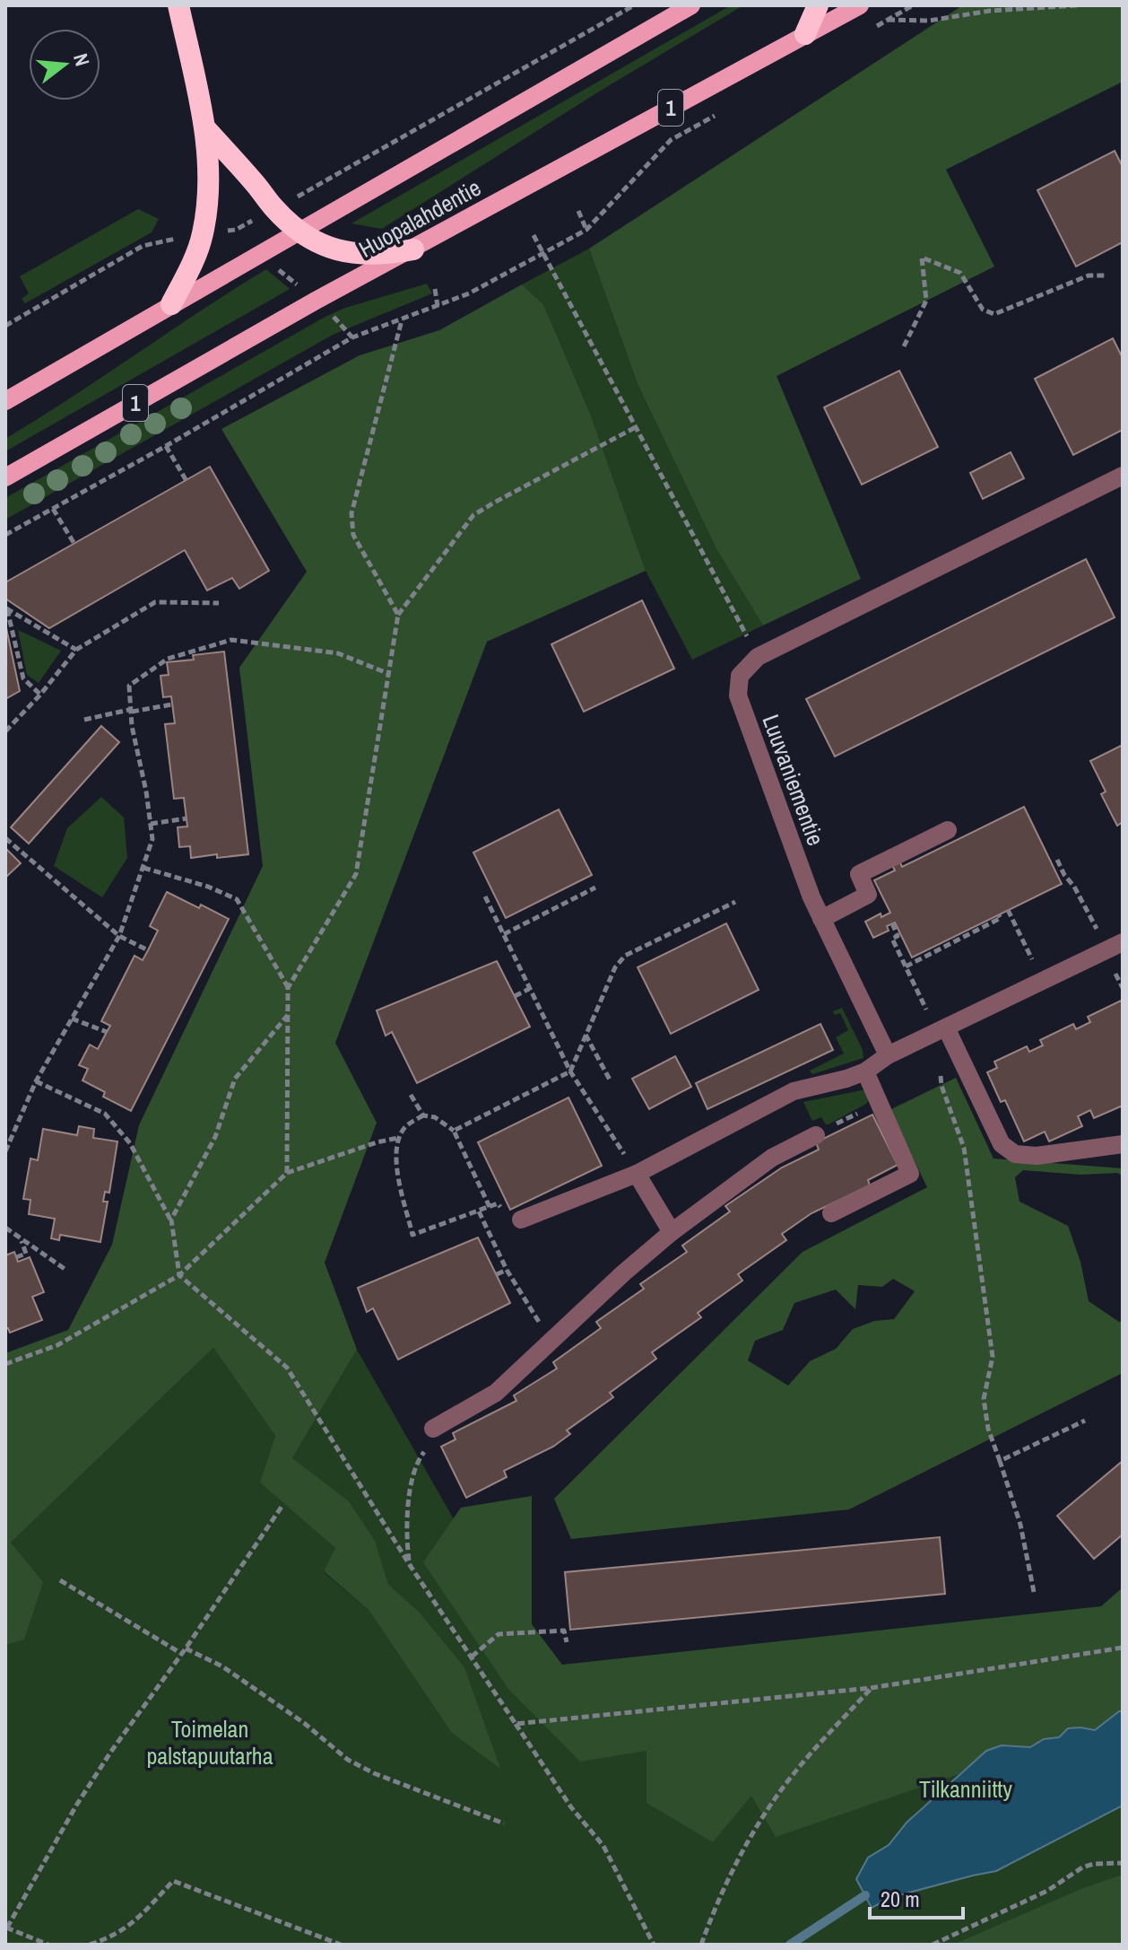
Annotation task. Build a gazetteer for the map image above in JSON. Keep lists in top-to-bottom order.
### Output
{
  "streets": {
    "main road": ["1", "Huopalahdentie"],
    "street": ["Luuvaniementie"]
  },
  "parks": ["Toimelan palstapuutarha", "Tilkanniitty"],
  "scale_bar": "20 m",
  "north": "right"
}
